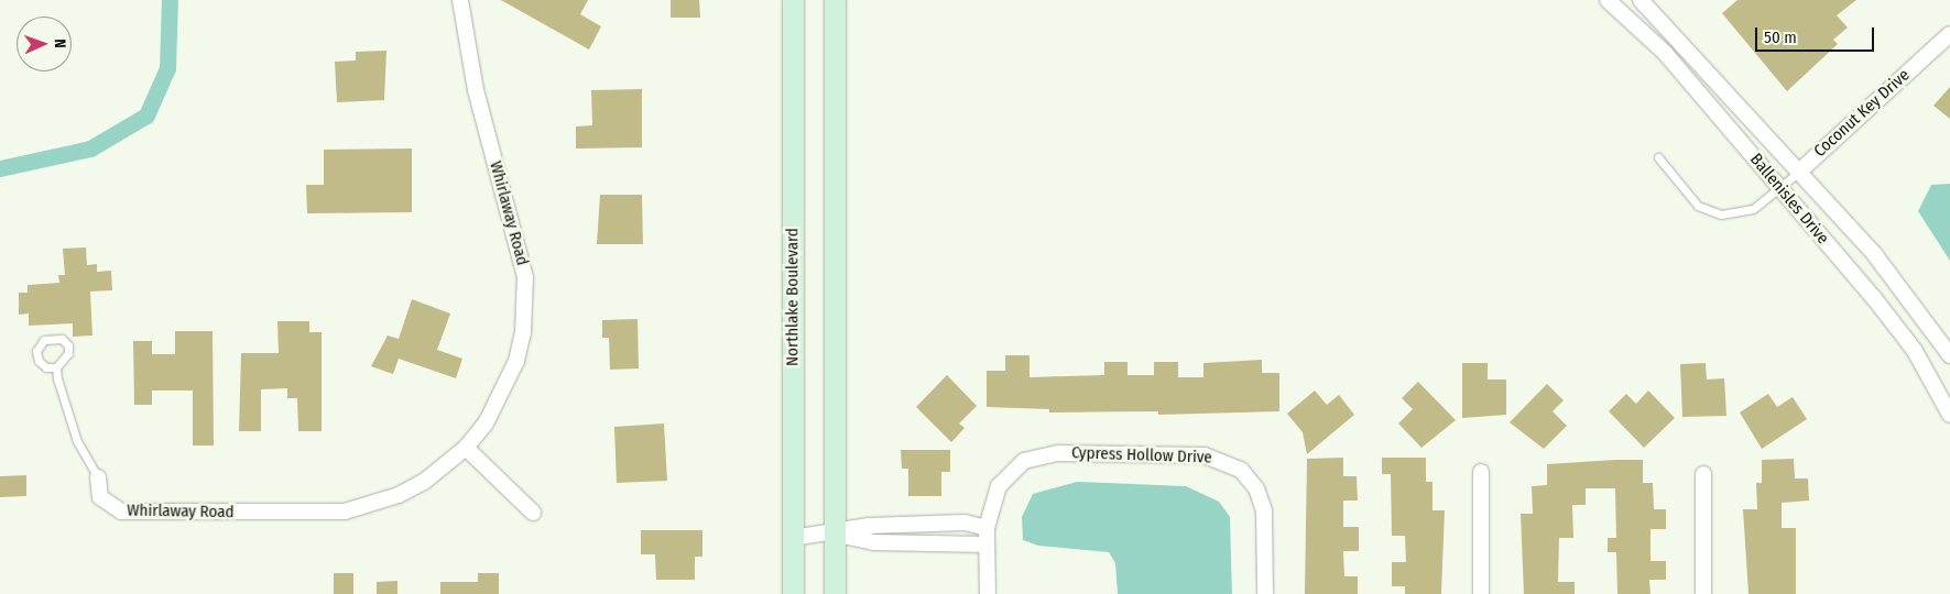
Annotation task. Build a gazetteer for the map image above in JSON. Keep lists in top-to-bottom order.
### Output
{
  "streets": {
    "main road": ["Northlake Boulevard"],
    "street": [
      "Coconut Key Drive",
      "Ballenisles Drive",
      "Whirlaway Road",
      "Cypress Hollow Drive"
    ]
  },
  "crossings": [
    ["Coconut Key Drive", "Ballenisles Drive"]
  ],
  "scale_bar": "50 m",
  "north": "right"
}
